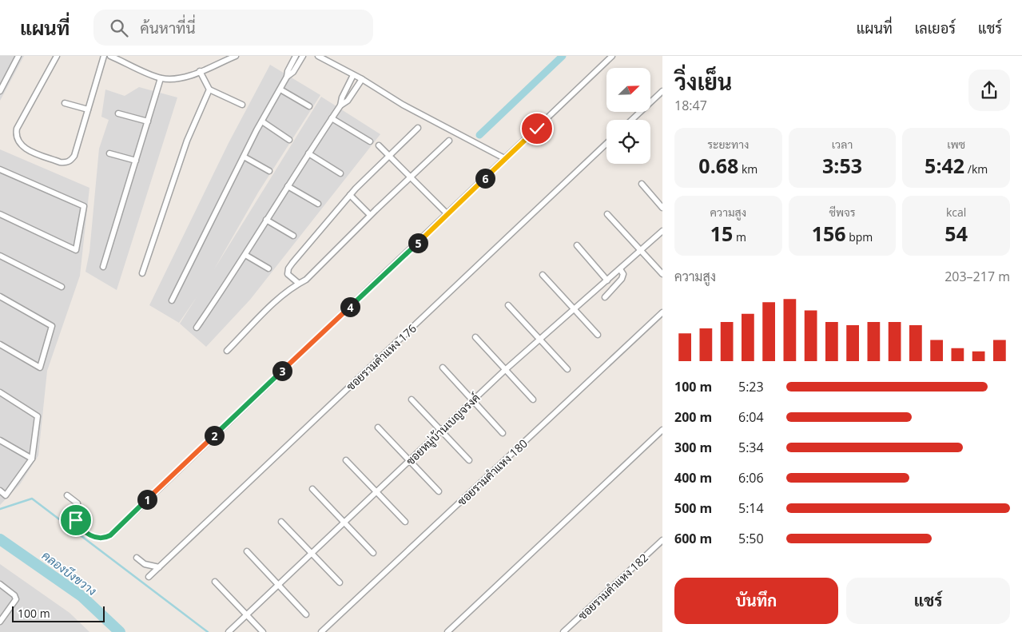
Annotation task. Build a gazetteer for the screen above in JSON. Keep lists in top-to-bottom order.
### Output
{
  "streets": {
    "street": [
      "ซอยรามคำแหง 176",
      "ซอยหมู่บ้านเบญจรงค์",
      "ซอยรามคำแหง 180",
      "ซอยรามคำแหง 182"
    ]
  },
  "water": ["คลองบึงขวาง"],
  "scale_bar": "100 m",
  "north": "top right",
  "page": {
    "header": "แผนที่",
    "search": "ค้นหาที่นี่",
    "nav": ["แผนที่", "เลเยอร์", "แชร์"],
    "heading": ["วิ่งเย็น", "18:47"],
    "stats": [
      ["ระยะทาง", "0.68 km"],
      ["เวลา", "3:53"],
      ["เพซ", "5:42 /km"],
      ["ความสูง", "15 m"],
      ["ชีพจร", "156 bpm"],
      ["kcal", "54"]
    ],
    "pins": [
      "6",
      "5",
      "4",
      "3",
      "2",
      "1"
    ],
    "chart": ["ความสูง", "203–217 m"],
    "list": [
      {
        "name": "100 m",
        "note": "5:23"
      },
      {
        "name": "200 m",
        "note": "6:04"
      },
      {
        "name": "300 m",
        "note": "5:34"
      },
      {
        "name": "400 m",
        "note": "6:06"
      },
      {
        "name": "500 m",
        "note": "5:14"
      },
      {
        "name": "600 m",
        "note": "5:50"
      }
    ],
    "buttons": ["บันทึก", "แชร์"],
    "scale": "100 m"
  }
}
